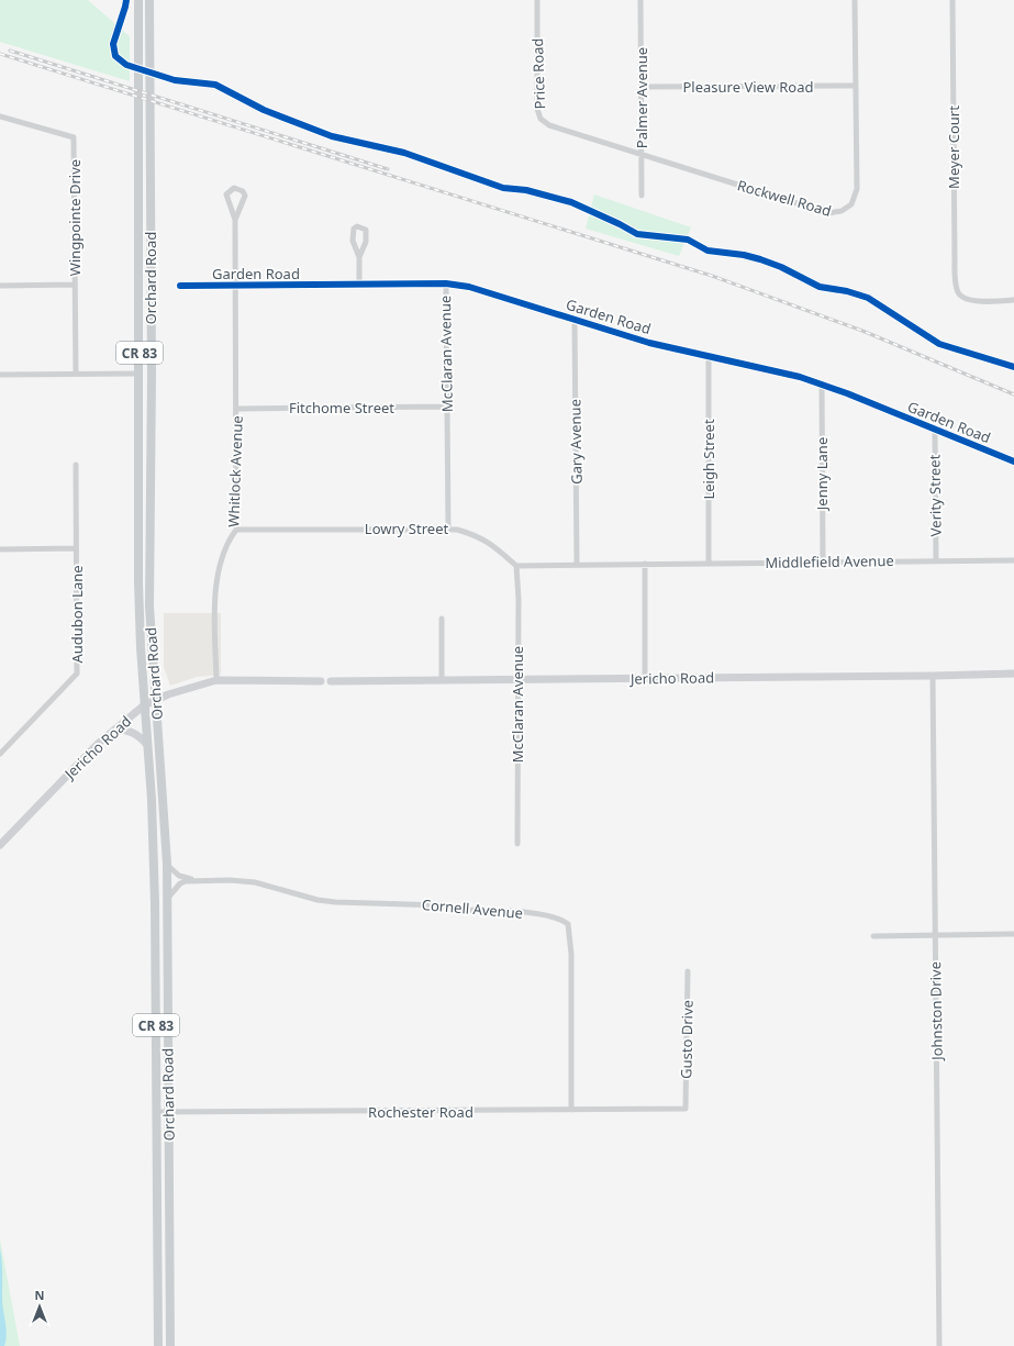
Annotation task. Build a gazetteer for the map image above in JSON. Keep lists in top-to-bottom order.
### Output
{
  "streets": {
    "main road": ["Orchard Road", "CR 83", "Jericho Road"],
    "street": [
      "Price Road",
      "Pleasure View Road",
      "Palmer Avenue",
      "Meyer Court",
      "Rockwell Road",
      "Wingpointe Drive",
      "Garden Road",
      "McClaran Avenue",
      "Fitchome Street",
      "Gary Avenue",
      "Leigh Street",
      "Whitlock Avenue",
      "Jenny Lane",
      "Verity Street",
      "Lowry Street",
      "Middlefield Avenue",
      "Audubon Lane",
      "Cornell Avenue",
      "Johnston Drive",
      "Gusto Drive",
      "Rochester Road"
    ]
  },
  "crossings": [
    ["Price Road", "Palmer Avenue"],
    ["Price Road", "Rockwell Road"],
    ["Pleasure View Road", "Palmer Avenue"],
    ["Pleasure View Road", "Rockwell Road"],
    ["Palmer Avenue", "Rockwell Road"],
    ["Garden Road", "McClaran Avenue"],
    ["Garden Road", "Gary Avenue"],
    ["Garden Road", "Leigh Street"],
    ["Garden Road", "Whitlock Avenue"],
    ["Garden Road", "Jenny Lane"],
    ["Garden Road", "Verity Street"],
    ["Orchard Road", "Jericho Road"],
    ["Orchard Road", "Cornell Avenue"],
    ["Orchard Road", "Rochester Road"],
    ["McClaran Avenue", "Fitchome Street"],
    ["McClaran Avenue", "Lowry Street"],
    ["McClaran Avenue", "Jericho Road"],
    ["Fitchome Street", "Whitlock Avenue"],
    ["Leigh Street", "Middlefield Avenue"],
    ["Whitlock Avenue", "Lowry Street"],
    ["Whitlock Avenue", "Jericho Road"],
    ["Jenny Lane", "Middlefield Avenue"],
    ["Verity Street", "Middlefield Avenue"],
    ["Jericho Road", "Johnston Drive"],
    ["Cornell Avenue", "Rochester Road"],
    ["Gusto Drive", "Rochester Road"]
  ],
  "north": "top"
}
